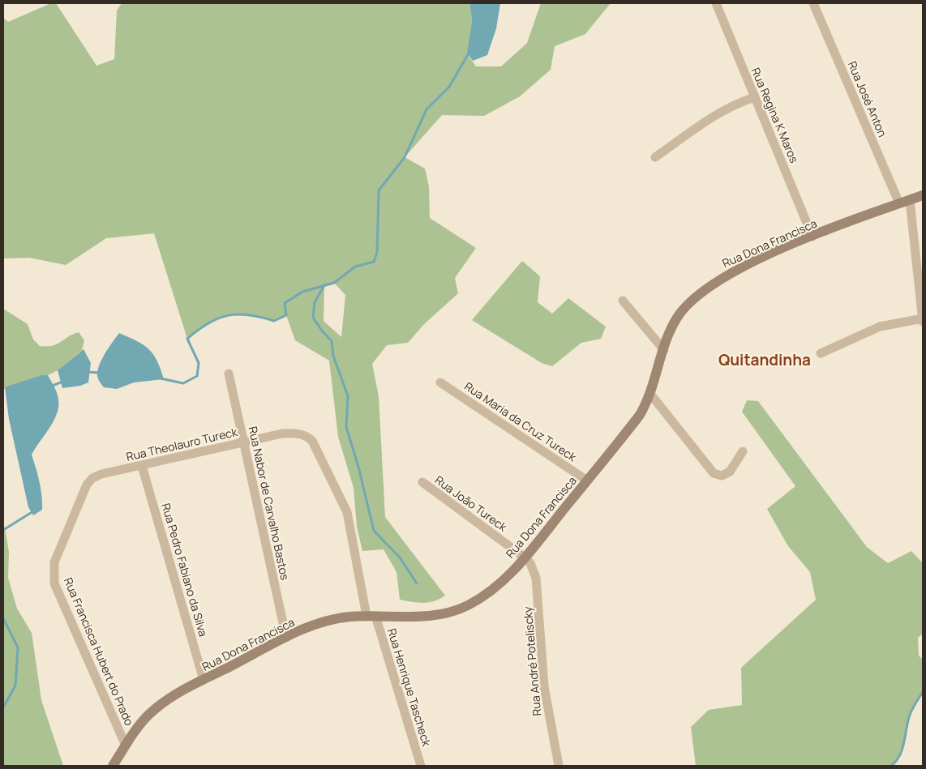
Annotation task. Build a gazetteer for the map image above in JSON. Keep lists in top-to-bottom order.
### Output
{
  "streets": {
    "main road": ["Rua Dona Francisca"],
    "street": [
      "Rua José Anton",
      "Rua Regina K Maros",
      "Rua Maria da Cruz Tureck",
      "Rua Theolauro Tureck",
      "Rua Nabor de Carvalho Bastos",
      "Rua João Tureck",
      "Rua Pedro Fabiano da Silva",
      "Rua Francisca Hubert do Prado",
      "Rua André Poteliscky",
      "Rua Henrique Tascheck"
    ]
  },
  "crossings": [
    ["Rua José Anton", "Rua Dona Francisca"],
    ["Rua Regina K Maros", "Rua Dona Francisca"],
    ["Rua Dona Francisca", "Rua Maria da Cruz Tureck"],
    ["Rua Dona Francisca", "Rua Nabor de Carvalho Bastos"],
    ["Rua Dona Francisca", "Rua João Tureck"],
    ["Rua Dona Francisca", "Rua Pedro Fabiano da Silva"],
    ["Rua Dona Francisca", "Rua Francisca Hubert do Prado"],
    ["Rua Dona Francisca", "Rua André Poteliscky"],
    ["Rua Dona Francisca", "Rua Henrique Tascheck"],
    ["Rua Theolauro Tureck", "Rua Nabor de Carvalho Bastos"],
    ["Rua Theolauro Tureck", "Rua Pedro Fabiano da Silva"],
    ["Rua Theolauro Tureck", "Rua Francisca Hubert do Prado"],
    ["Rua Theolauro Tureck", "Rua Henrique Tascheck"],
    ["Rua João Tureck", "Rua André Poteliscky"]
  ],
  "districts": ["Quitandinha"]
}
